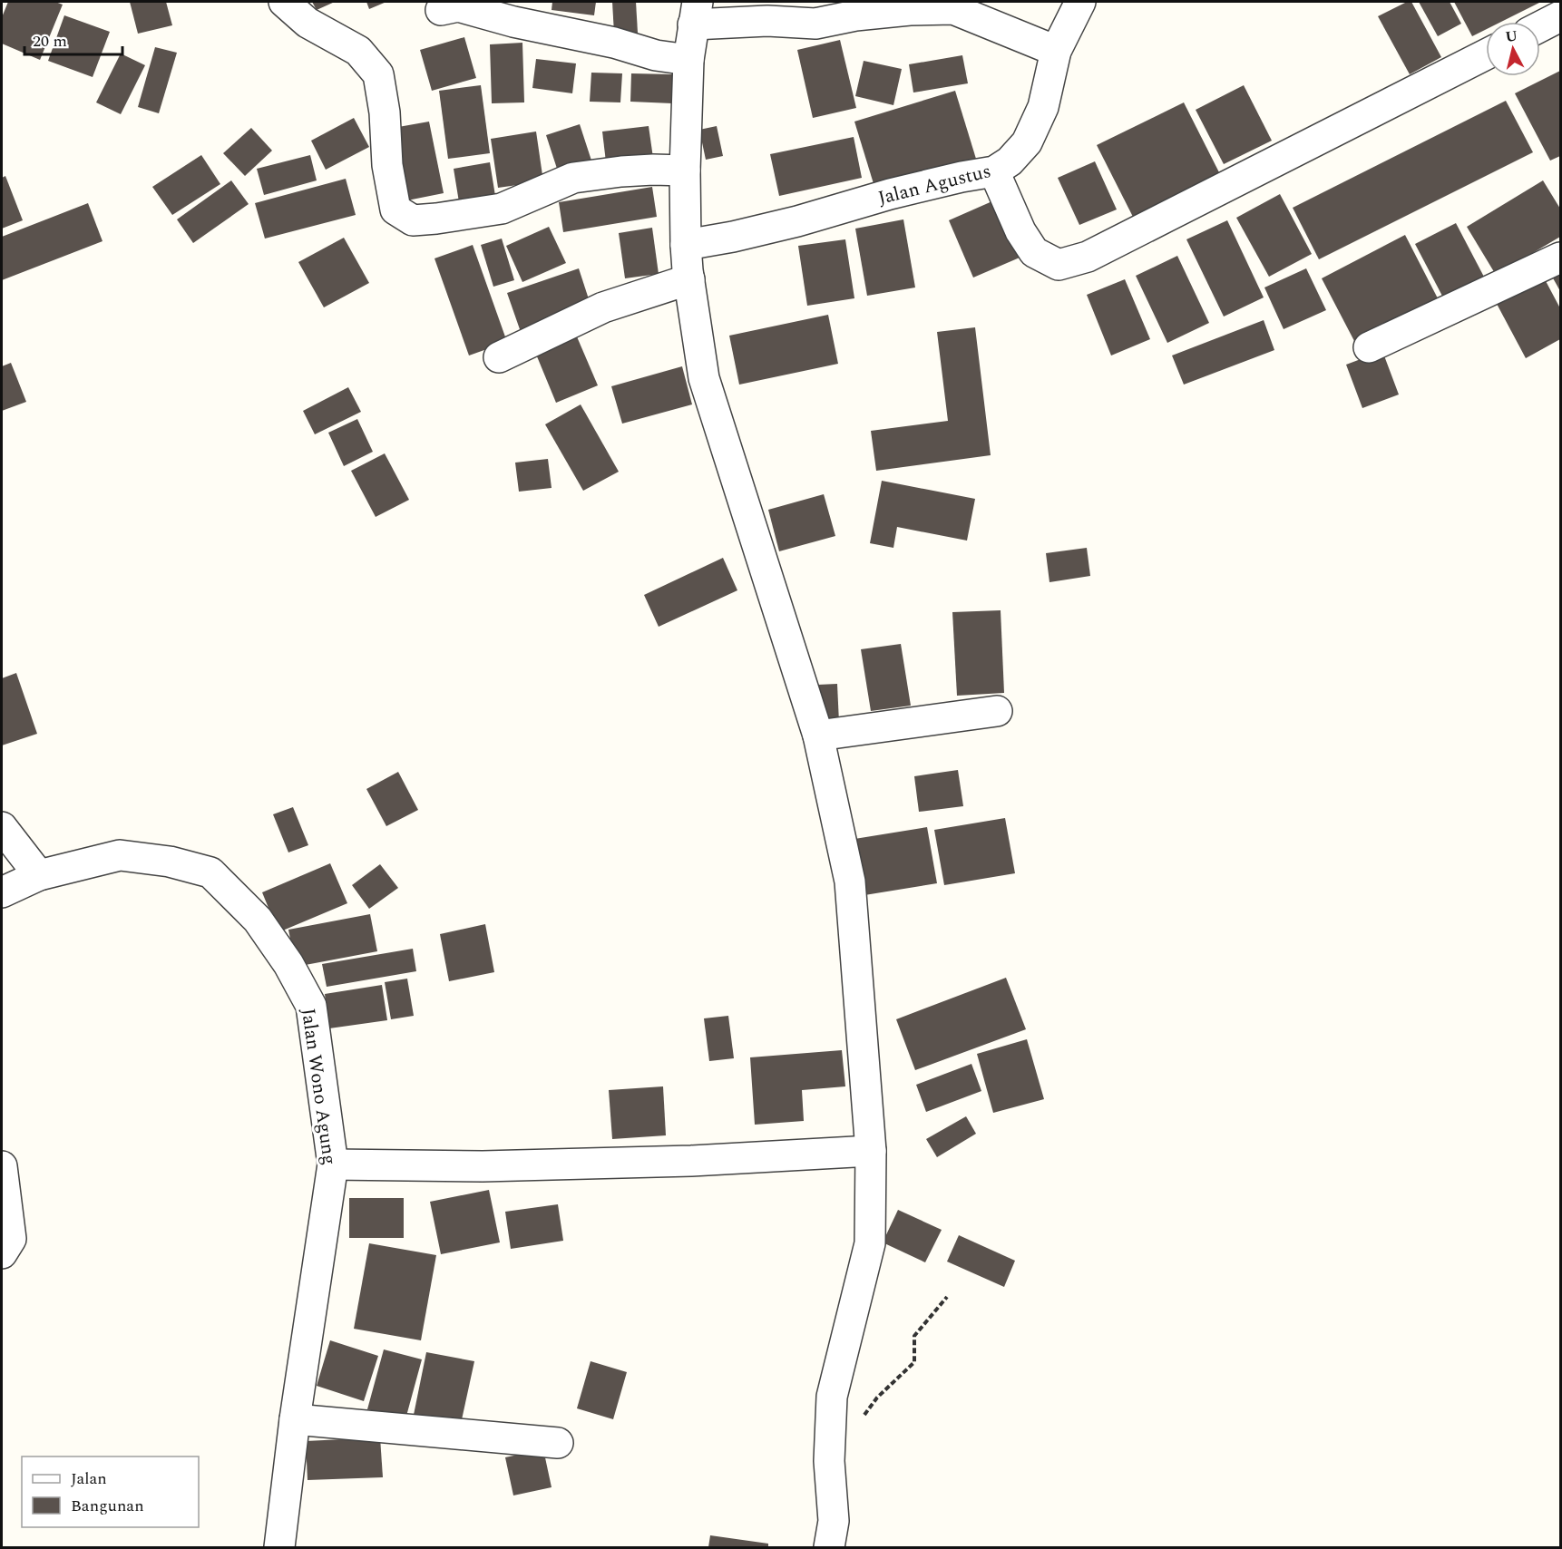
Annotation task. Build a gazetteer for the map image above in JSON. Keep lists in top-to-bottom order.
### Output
{
  "streets": {
    "street": ["Jalan Agustus", "Jalan Wono Agung"]
  },
  "legend": ["Jalan", "Bangunan"],
  "scale_bar": "20 m",
  "north": "top"
}
